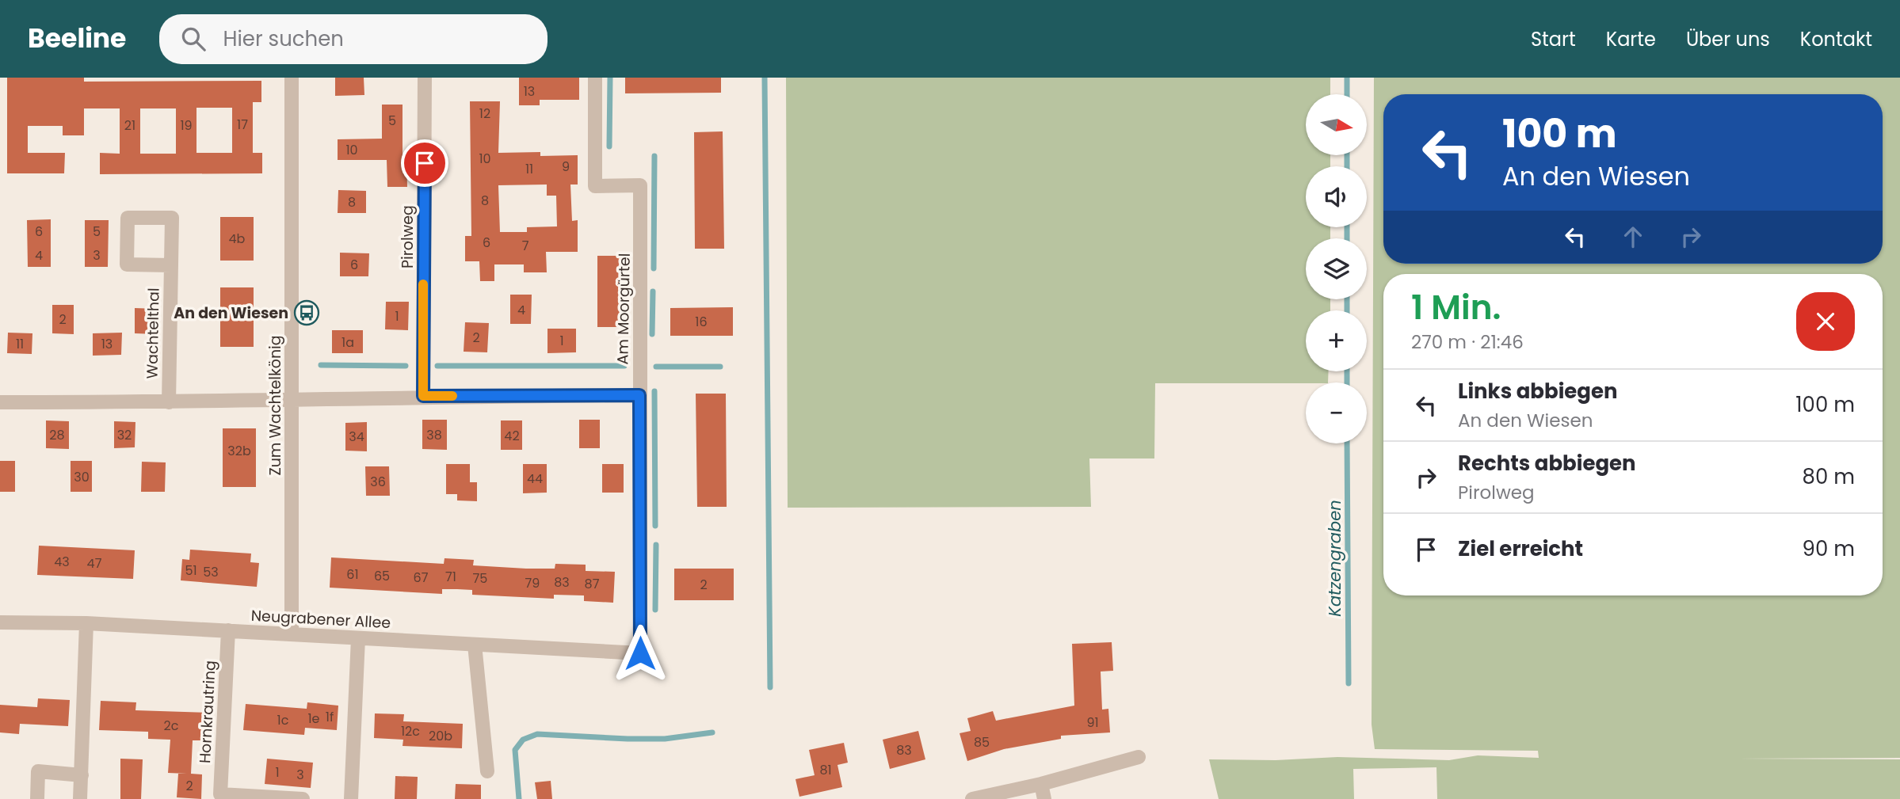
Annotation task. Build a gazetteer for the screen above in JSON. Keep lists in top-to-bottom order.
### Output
{
  "streets": {
    "street": [
      "Pirolweg",
      "Am Moorgürtel",
      "Wachtelthal",
      "Zum Wachtelkönig",
      "Neugrabener Allee",
      "Hornkrautring"
    ]
  },
  "crossings": [
    ["Am Moorgürtel", "Neugrabener Allee"],
    ["Zum Wachtelkönig", "Neugrabener Allee"],
    ["Neugrabener Allee", "Hornkrautring"]
  ],
  "water": ["Katzengraben"],
  "places": {
    "bus stop": ["An den Wiesen"]
  },
  "house_numbers": [
    "13",
    "12",
    "5",
    "17",
    "21",
    "19",
    "10",
    "10",
    "9",
    "11",
    "8",
    "8",
    "6",
    "5",
    "4b",
    "6",
    "7",
    "4",
    "3",
    "6",
    "4",
    "1",
    "2",
    "16",
    "2",
    "1",
    "1a",
    "11",
    "13",
    "28",
    "32",
    "38",
    "42",
    "34",
    "32b",
    "30",
    "44",
    "36",
    "43",
    "47",
    "51",
    "53",
    "61",
    "65",
    "71",
    "67",
    "75",
    "83",
    "79",
    "87",
    "2",
    "1f",
    "1e",
    "1c",
    "91",
    "2c",
    "12c",
    "20b",
    "85",
    "83",
    "81",
    "1",
    "3",
    "2"
  ],
  "north": "right",
  "page": {
    "header": "Beeline",
    "search": "Hier suchen",
    "nav": [
      "Start",
      "Karte",
      "Über uns",
      "Kontakt"
    ],
    "map_buttons": ["+", "−"],
    "turn": ["100 m", "An den Wiesen"],
    "heading": ["1 Min.", "270 m · 21:46"],
    "list": [
      {
        "name": "Links abbiegen",
        "note": "An den Wiesen",
        "value": "100 m"
      },
      {
        "name": "Rechts abbiegen",
        "note": "Pirolweg",
        "value": "80 m"
      },
      {
        "name": "Ziel erreicht",
        "value": "90 m"
      }
    ]
  }
}
